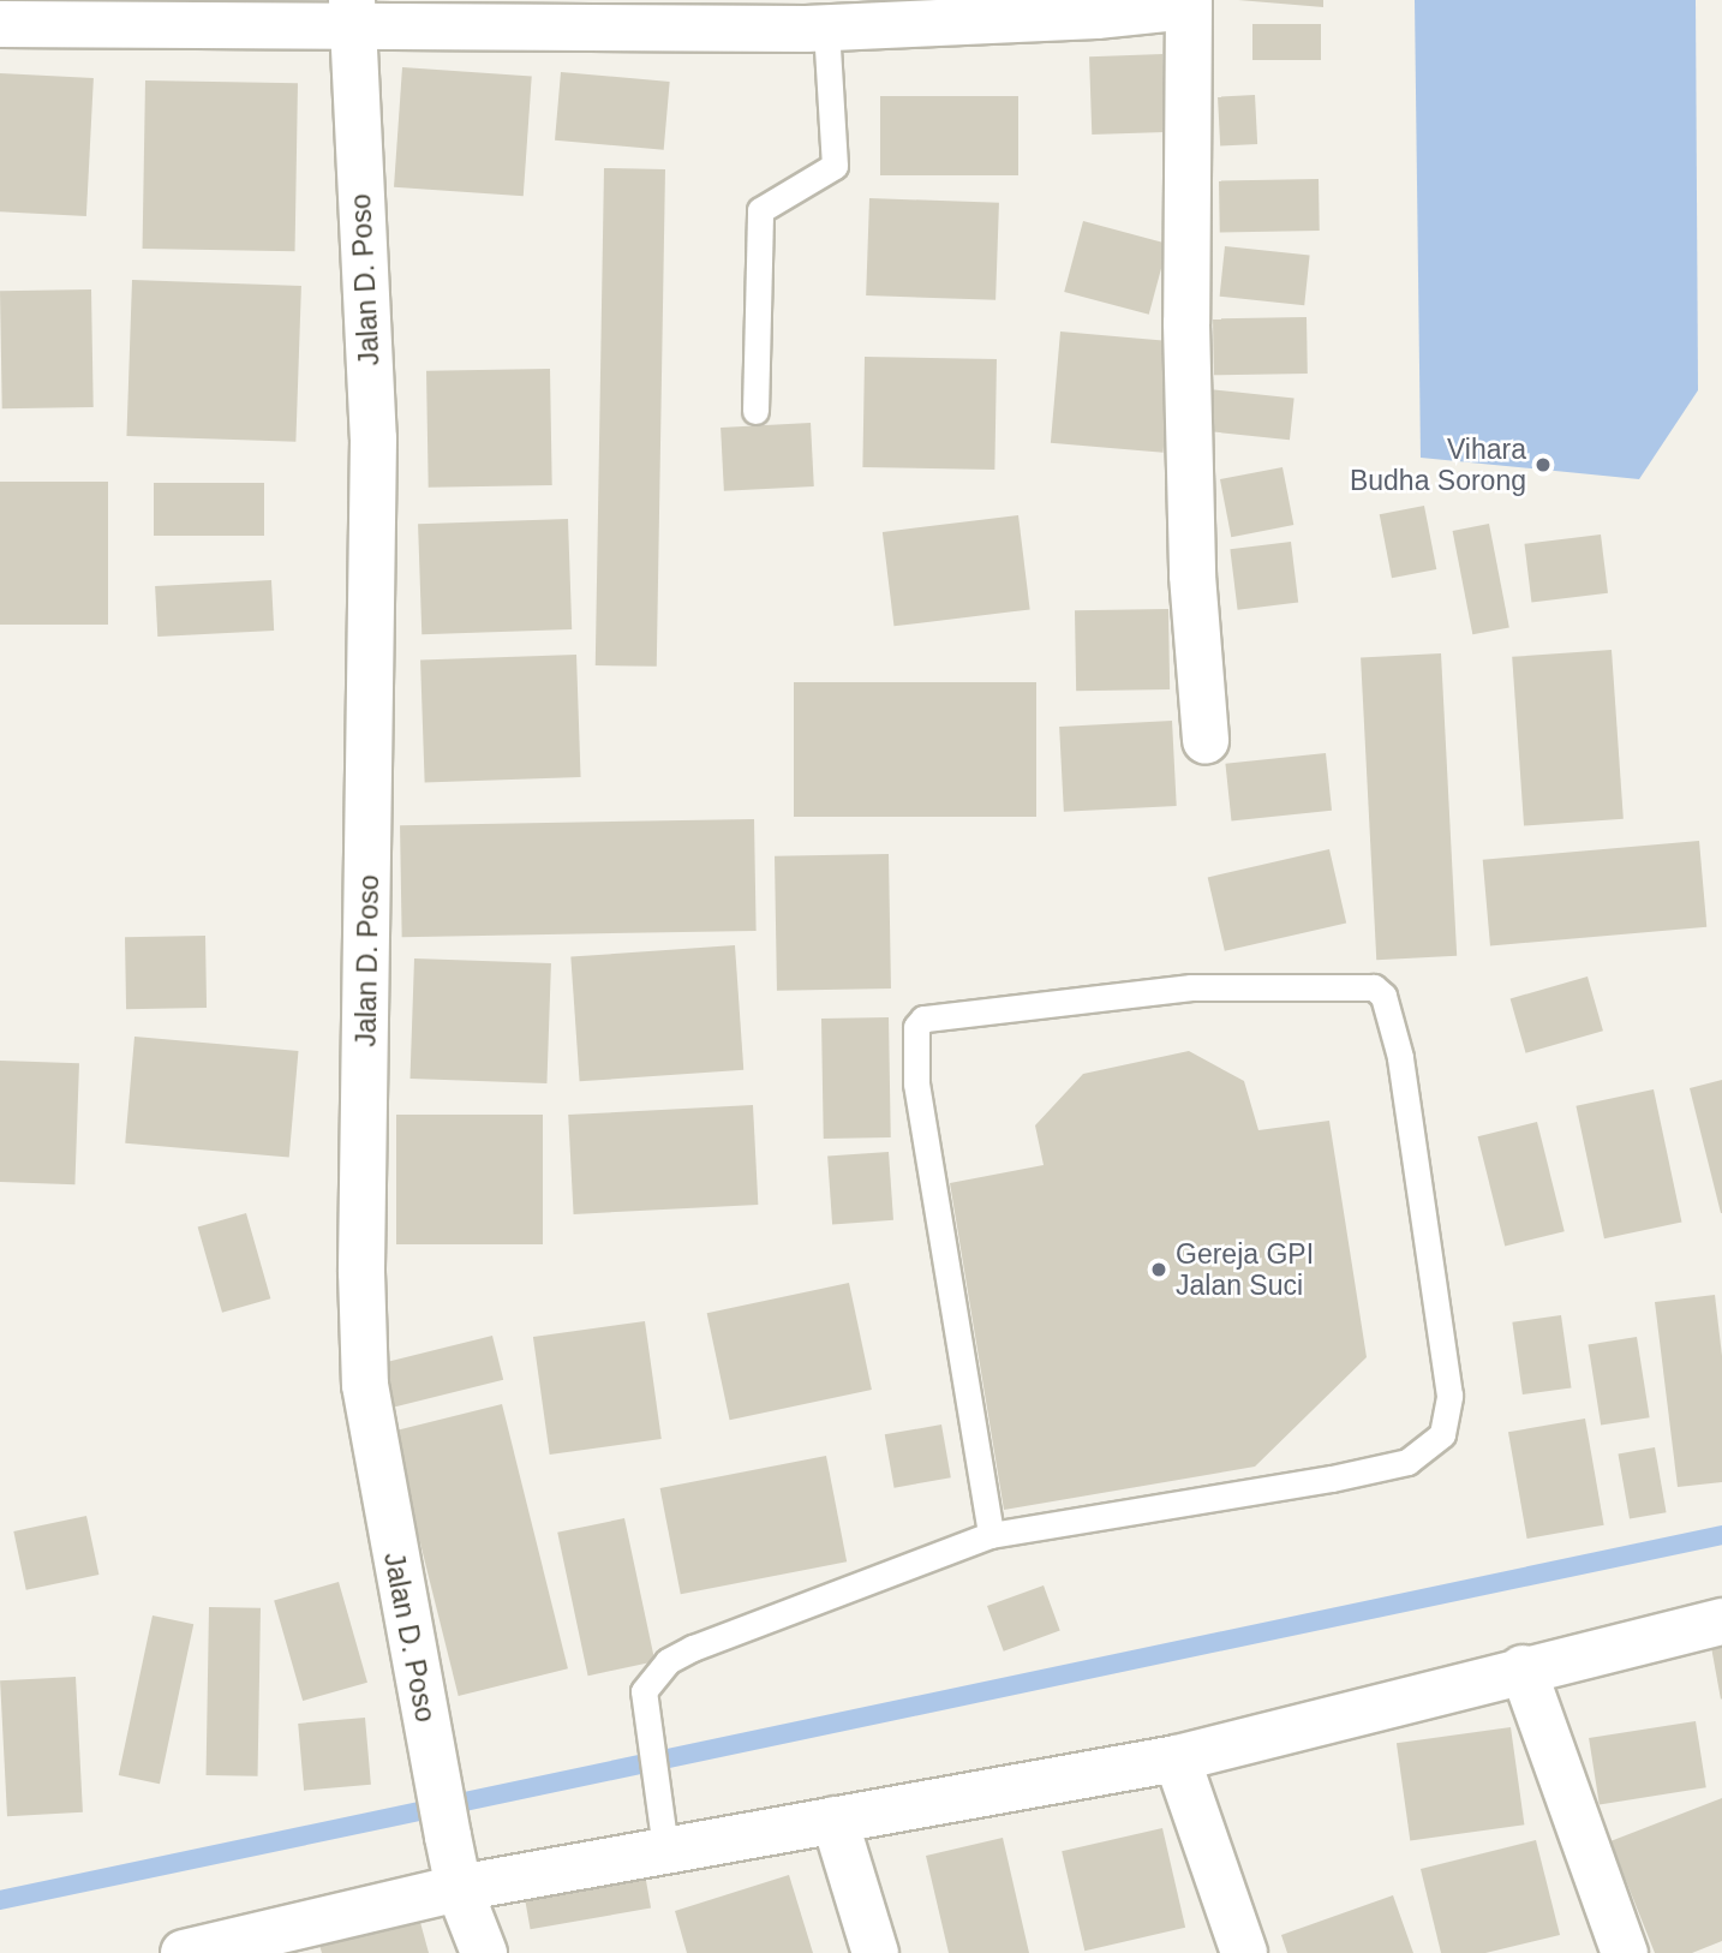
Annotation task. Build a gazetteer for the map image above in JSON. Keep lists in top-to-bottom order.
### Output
{
  "streets": {
    "street": ["Jalan D. Poso"]
  },
  "places": ["Vihara Budha Sorong", "Gereja GPI Jalan Suci"]
}
